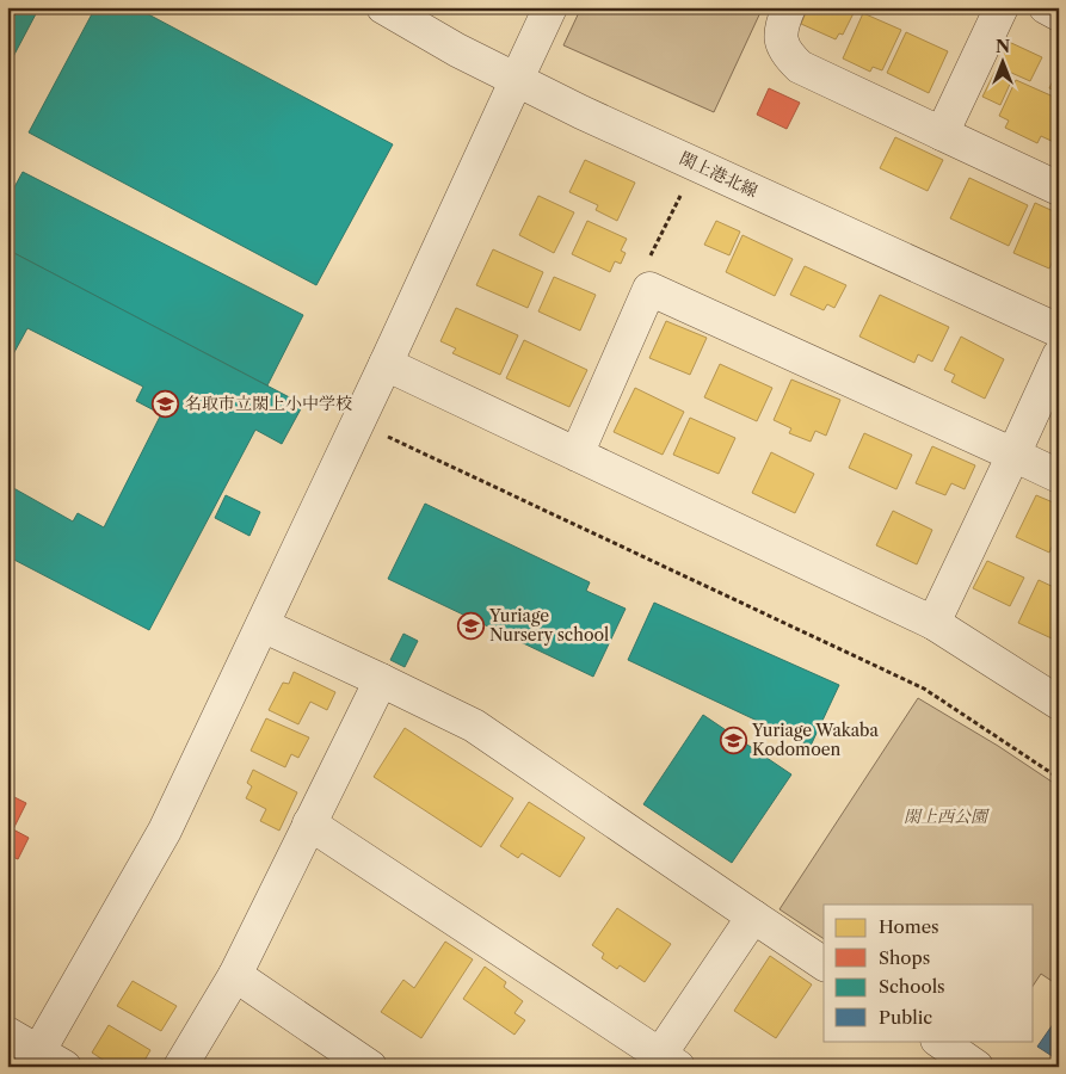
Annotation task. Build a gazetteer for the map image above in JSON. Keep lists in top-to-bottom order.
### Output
{
  "streets": {
    "street": ["閖上港北線"]
  },
  "parks": ["閖上西公園"],
  "places": {
    "school or university": ["名取市立閖上小中学校", "Yuriage Nursery school", "Yuriage Wakaba Kodomoen"]
  },
  "legend": [
    "Homes",
    "Shops",
    "Schools",
    "Public"
  ],
  "north": "top"
}
